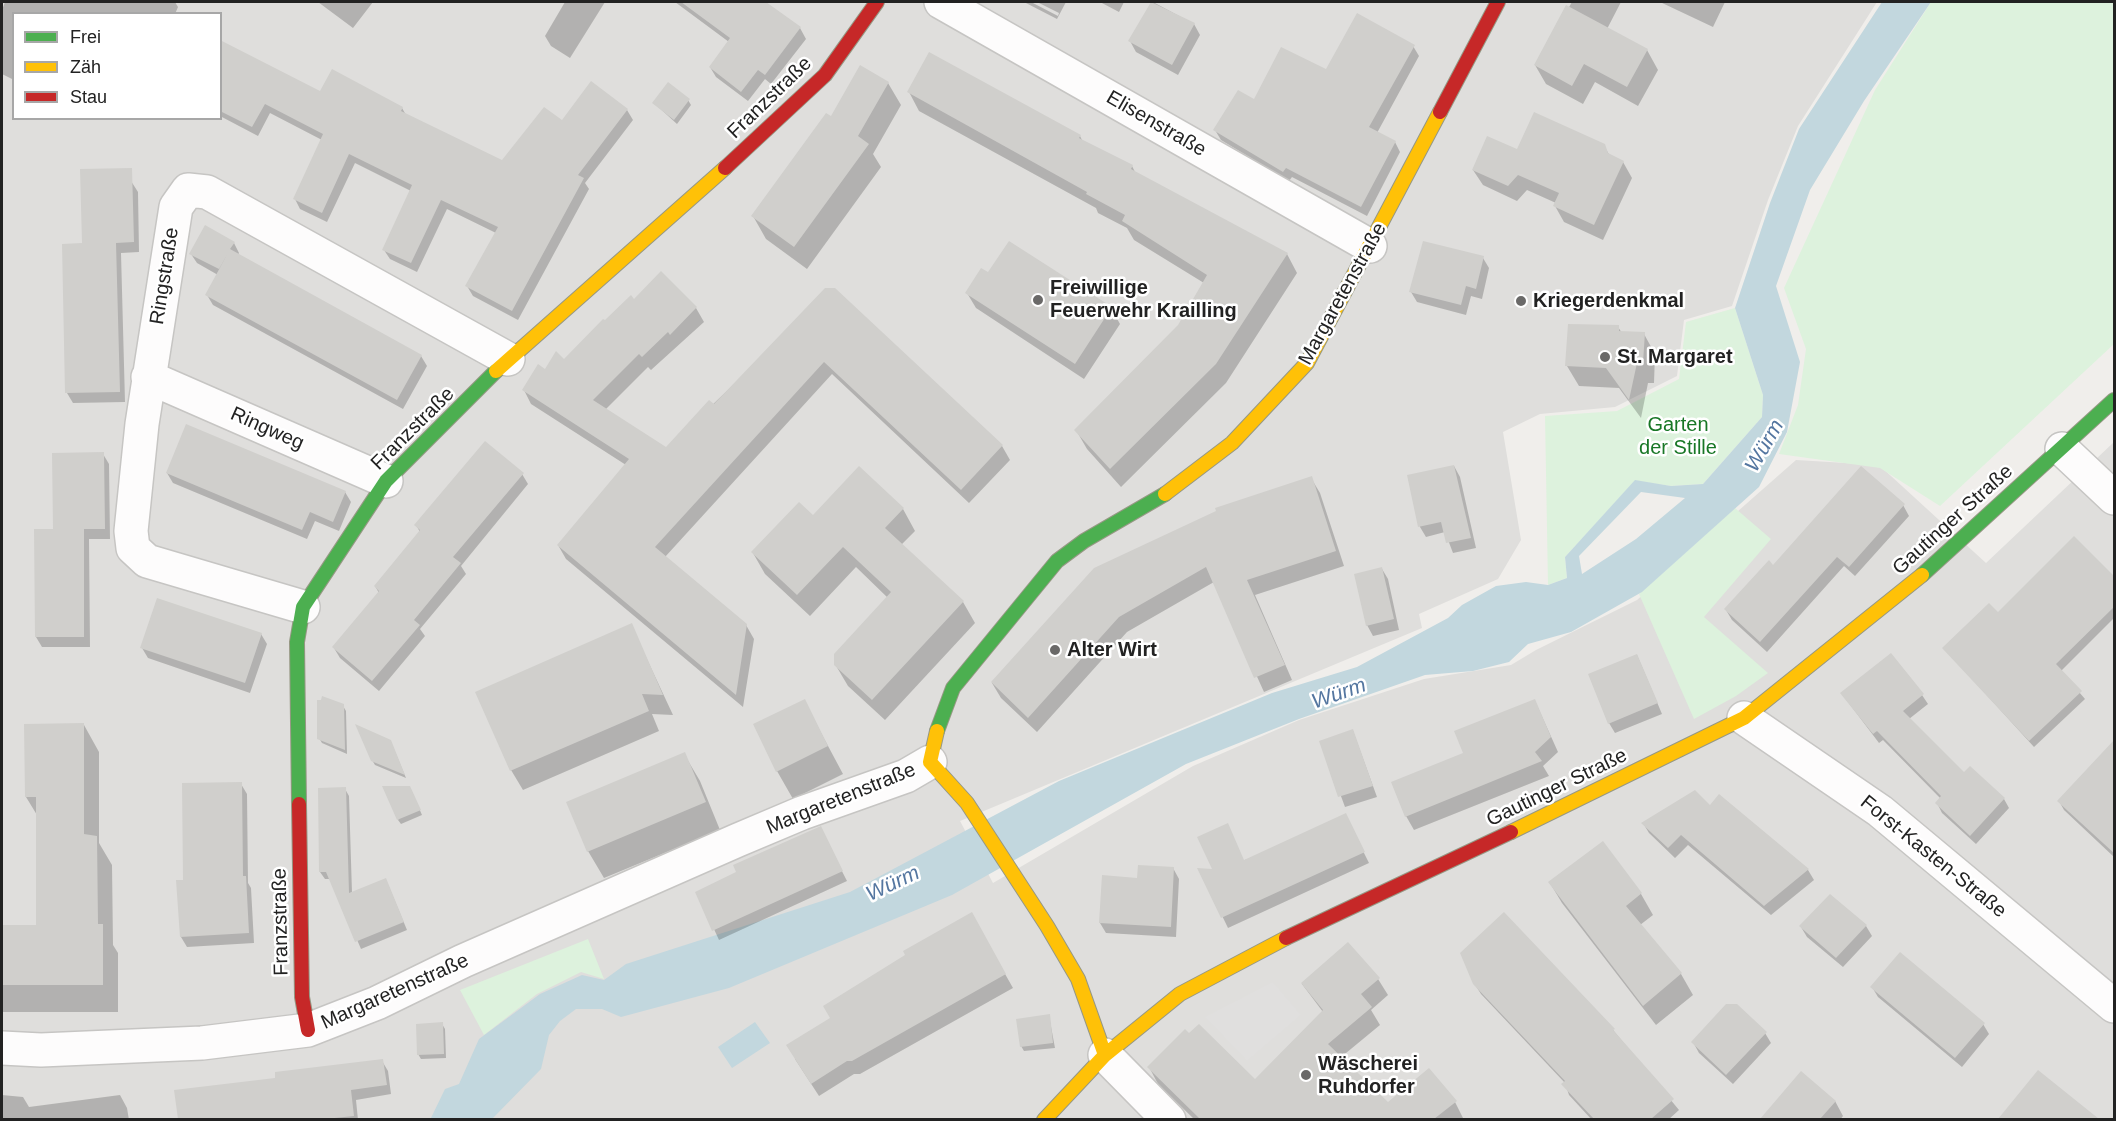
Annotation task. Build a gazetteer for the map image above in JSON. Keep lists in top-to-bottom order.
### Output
{
  "streets": {
    "street": [
      "Franzstraße",
      "Elisenstraße",
      "Ringstraße",
      "Margaretenstraße",
      "Ringweg",
      "Gautinger Straße",
      "Forst-Kasten-Straße"
    ]
  },
  "crossings": [
    ["Franzstraße", "Ringstraße"],
    ["Franzstraße", "Margaretenstraße"],
    ["Franzstraße", "Ringweg"],
    ["Elisenstraße", "Margaretenstraße"],
    ["Ringstraße", "Ringweg"],
    ["Gautinger Straße", "Forst-Kasten-Straße"]
  ],
  "water": ["Würm"],
  "parks": ["Garten der Stille"],
  "places": [
    "Freiwillige Feuerwehr Krailling",
    "Kriegerdenkmal",
    "St. Margaret",
    "Alter Wirt",
    "Wäscherei Ruhdorfer"
  ],
  "legend": ["Frei", "Zäh", "Stau"]
}
